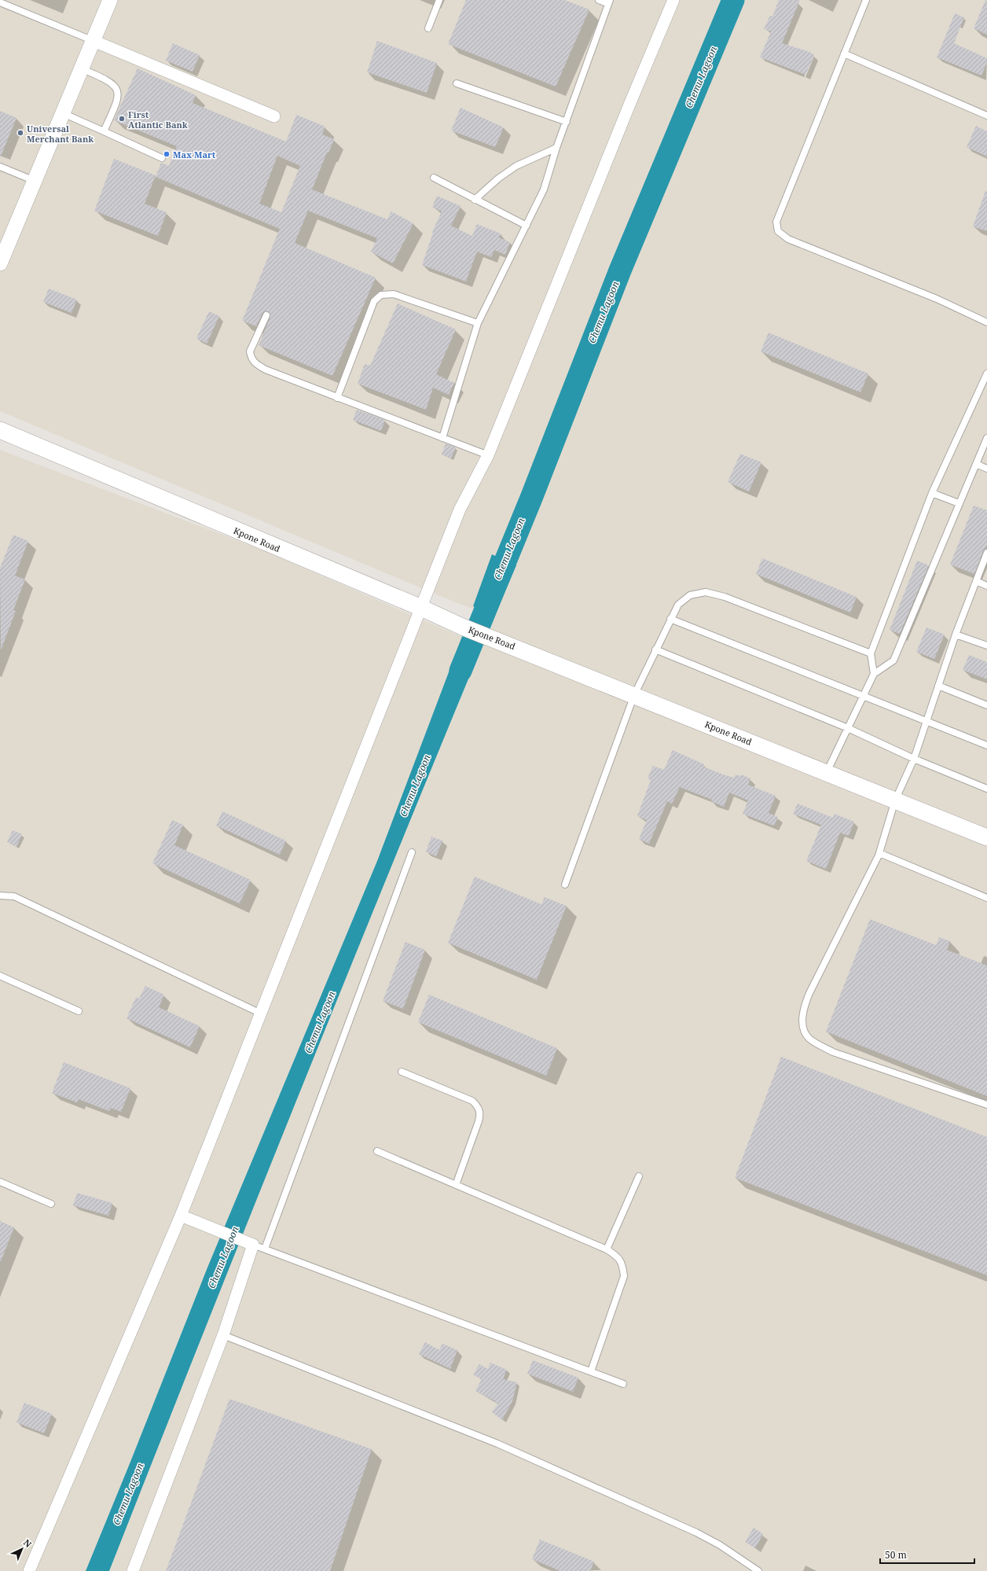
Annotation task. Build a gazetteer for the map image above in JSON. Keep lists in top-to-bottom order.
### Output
{
  "streets": {
    "main road": ["Kpone Road"]
  },
  "water": ["Chemu Lagoon"],
  "places": ["First Atlantic Bank", "Universal Merchant Bank", "Max Mart"],
  "scale_bar": "50 m",
  "north": "top right"
}
